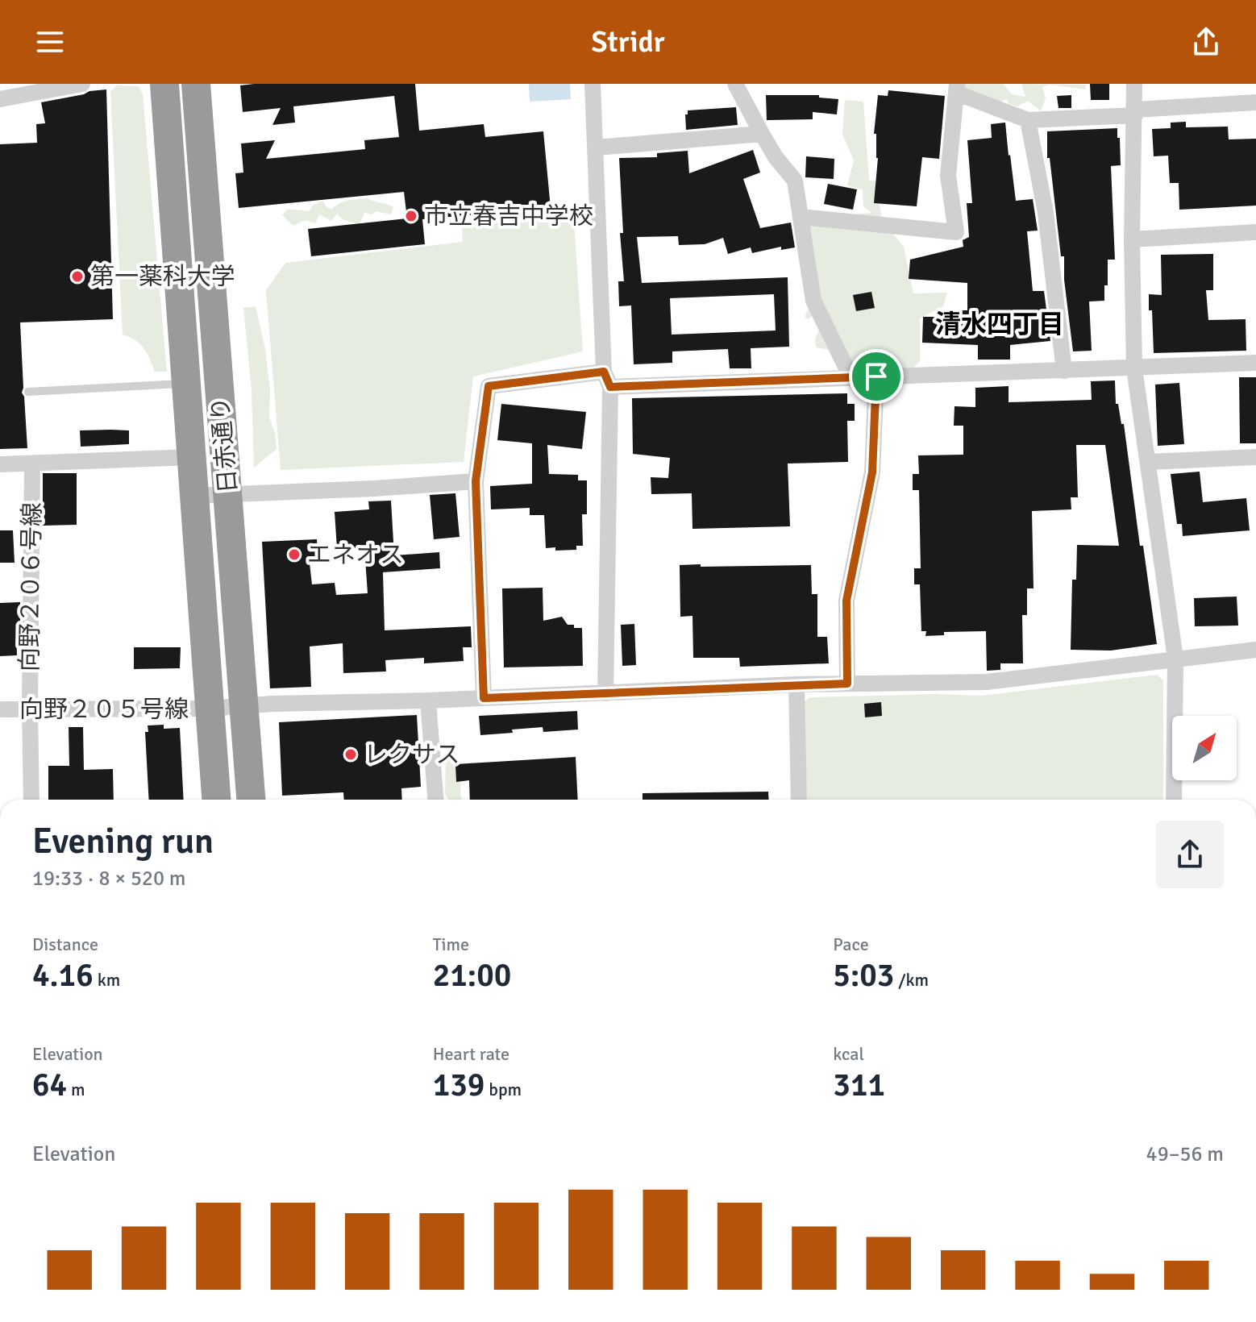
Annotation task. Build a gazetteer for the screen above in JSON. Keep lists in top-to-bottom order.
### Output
{
  "streets": {
    "highway": ["日赤通り"],
    "street": ["向野２０６号線", "向野２０５号線"]
  },
  "crossings": [
    ["日赤通り", "向野２０５号線"],
    ["向野２０６号線", "向野２０５号線"]
  ],
  "districts": ["清水四丁目"],
  "places": [
    "市立春吉中学校",
    "第一薬科大学",
    "エネオス",
    "レクサス"
  ],
  "north": "top right",
  "page": {
    "header": "Stridr",
    "heading": ["Evening run", "19:33 · 8 × 520 m"],
    "stats": [
      ["Distance", "4.16 km"],
      ["Time", "21:00"],
      ["Pace", "5:03 /km"],
      ["Elevation", "64 m"],
      ["Heart rate", "139 bpm"],
      ["kcal", "311"]
    ],
    "chart": ["Elevation", "49–56 m"]
  }
}
